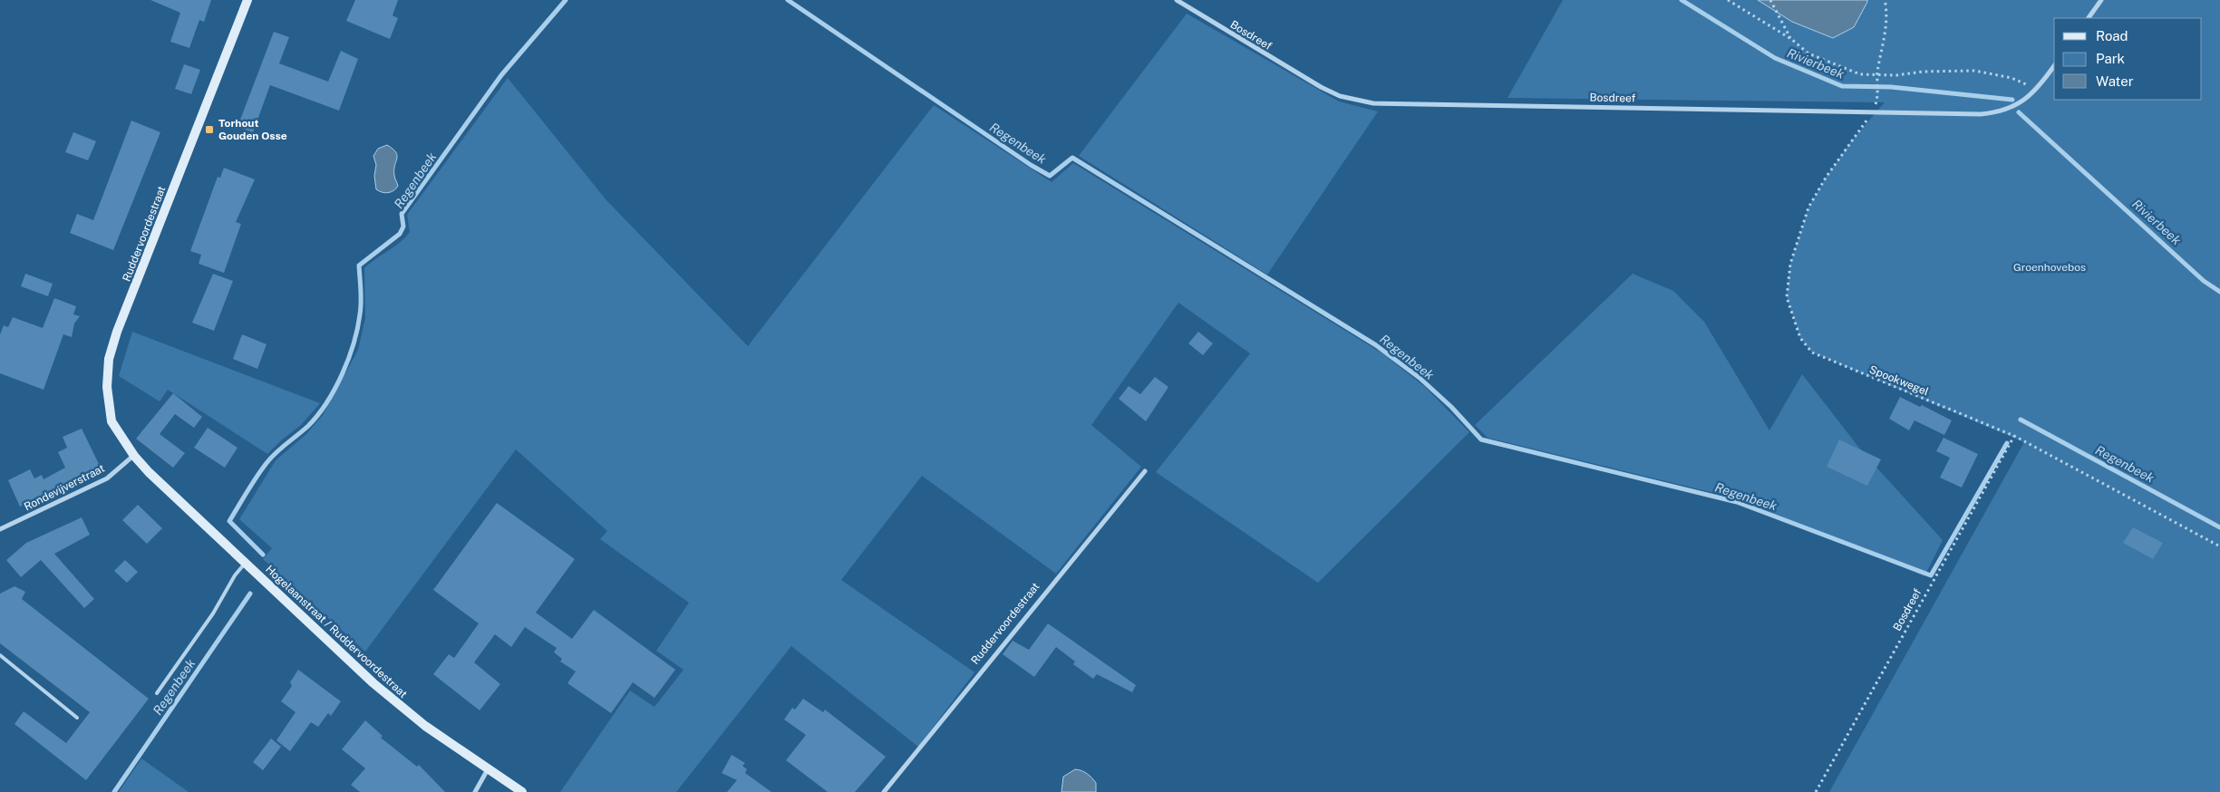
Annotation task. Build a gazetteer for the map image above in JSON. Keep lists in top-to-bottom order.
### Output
{
  "streets": {
    "street": [
      "Bosdreef",
      "Ruddervoordestraat",
      "Rondevijverstraat",
      "Hogelaanstraat / Ruddervoordestraat"
    ],
    "path": ["Spookwegel"]
  },
  "crossings": [
    ["Bosdreef", "Spookwegel"],
    ["Ruddervoordestraat", "Rondevijverstraat"],
    ["Ruddervoordestraat", "Hogelaanstraat / Ruddervoordestraat"]
  ],
  "water": ["Rivierbeek", "Regenbeek"],
  "parks": ["Groenhovebos"],
  "places": {
    "transit": ["Torhout Gouden Osse"]
  },
  "legend": ["Road", "Park", "Water"]
}
